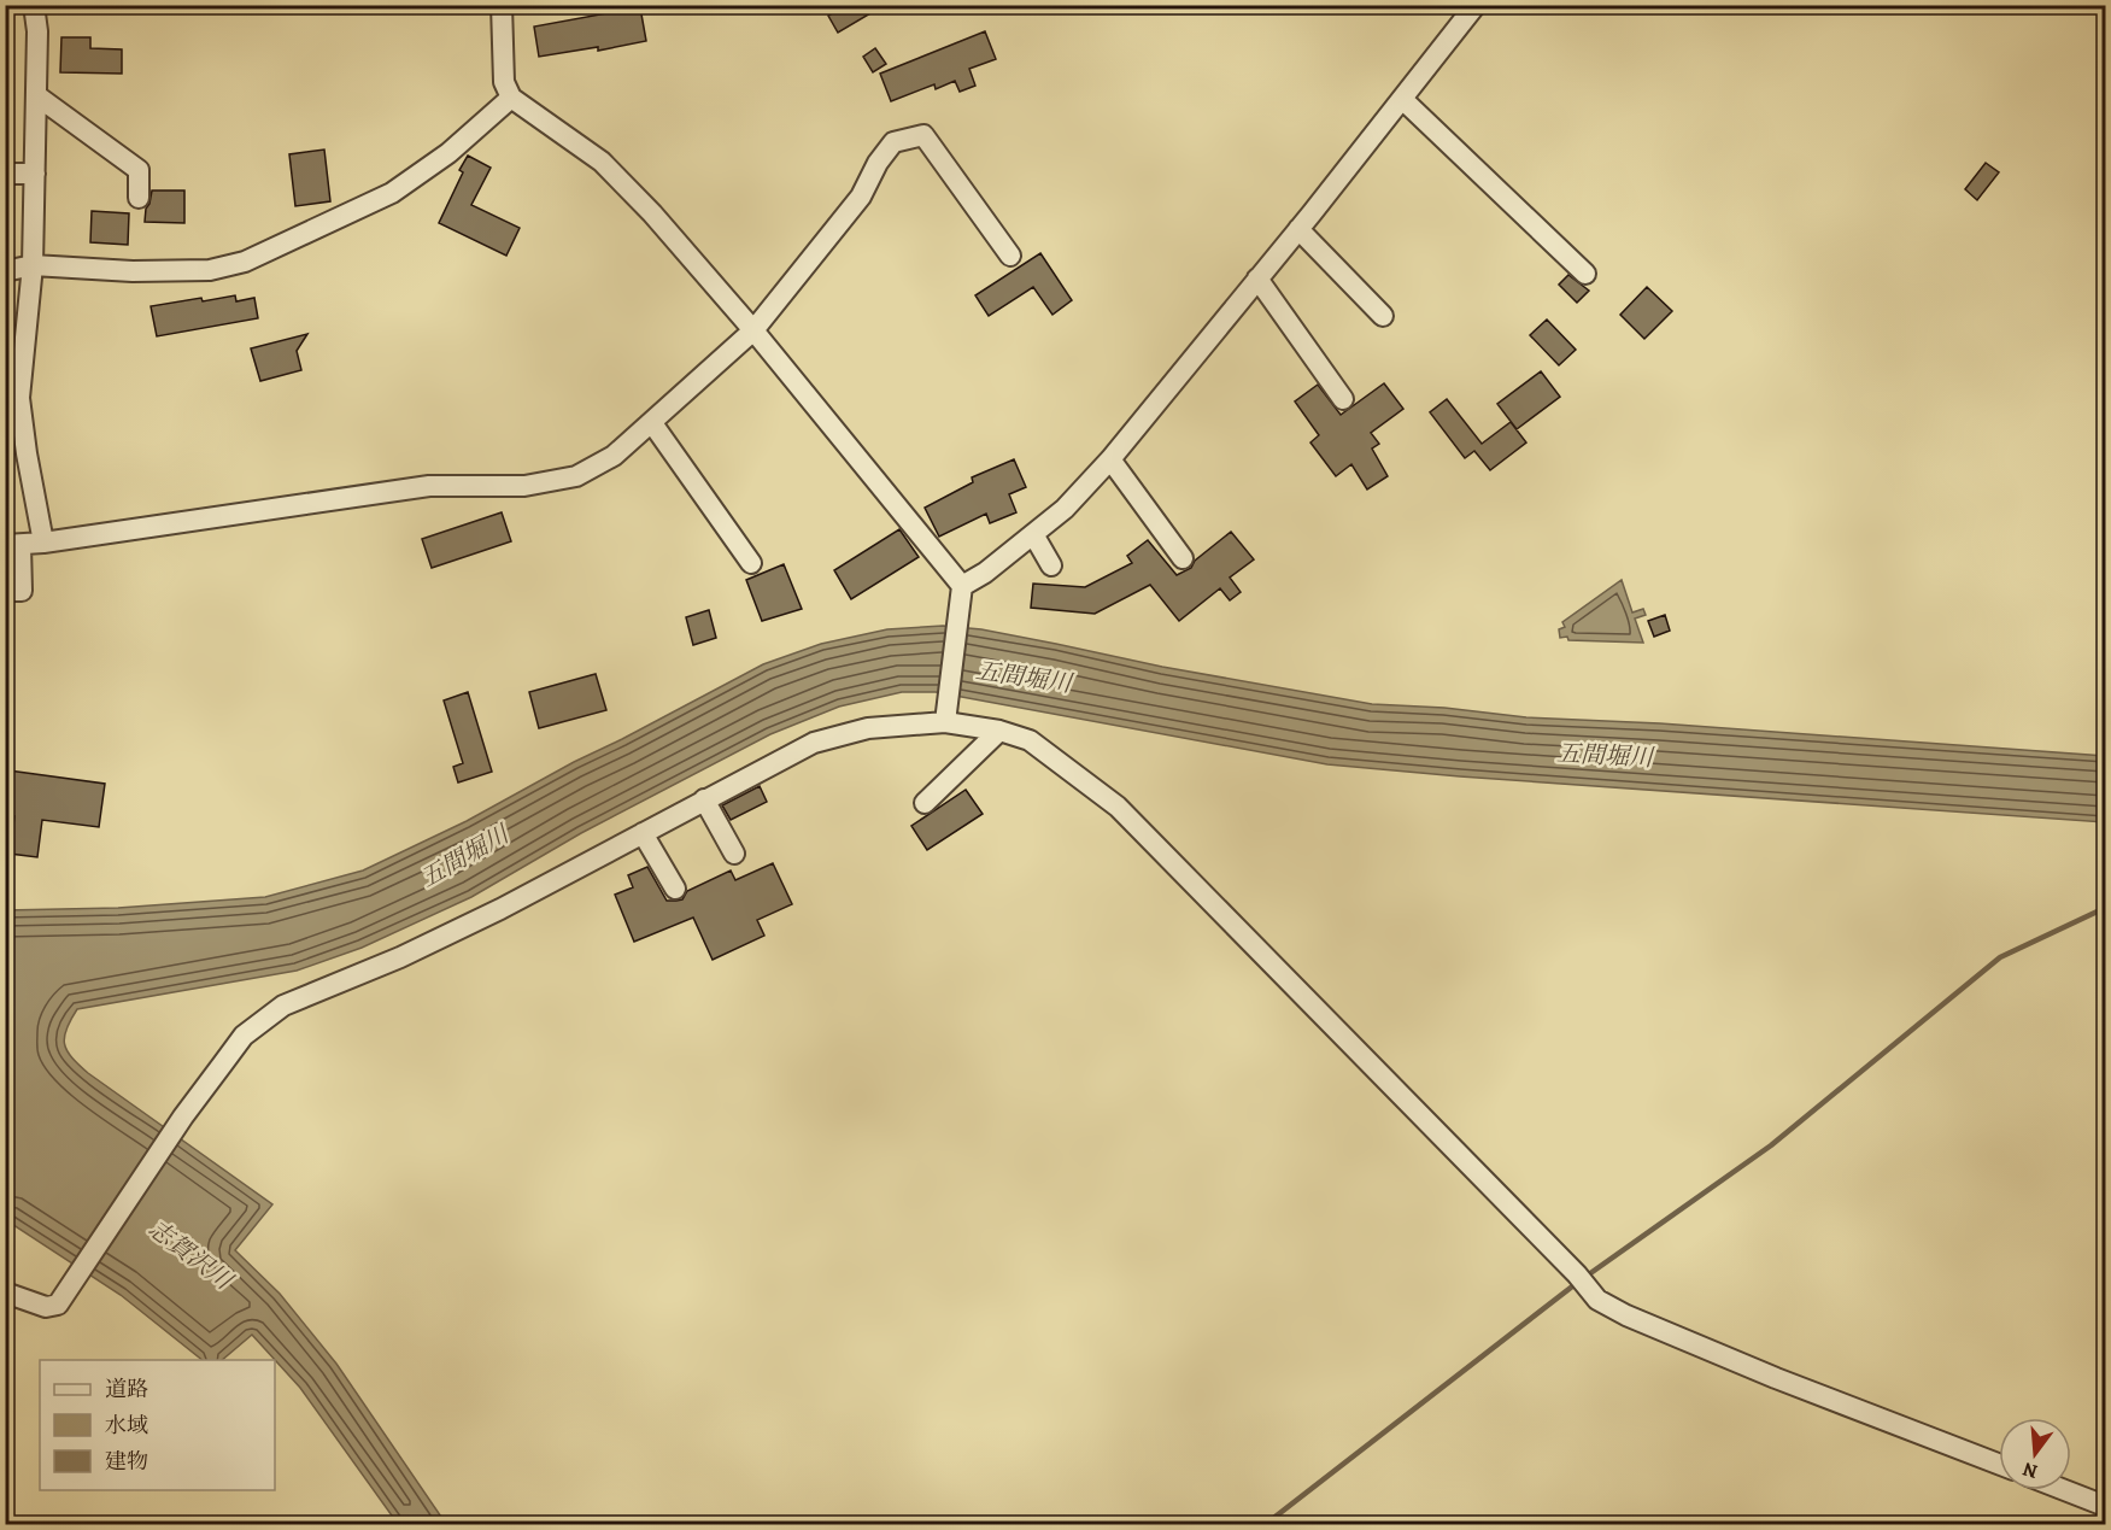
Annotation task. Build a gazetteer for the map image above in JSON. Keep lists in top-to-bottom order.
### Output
{
  "water": ["五間堀川", "志賀沢川"],
  "legend": ["道路", "水域", "建物"],
  "north": "bottom"
}
